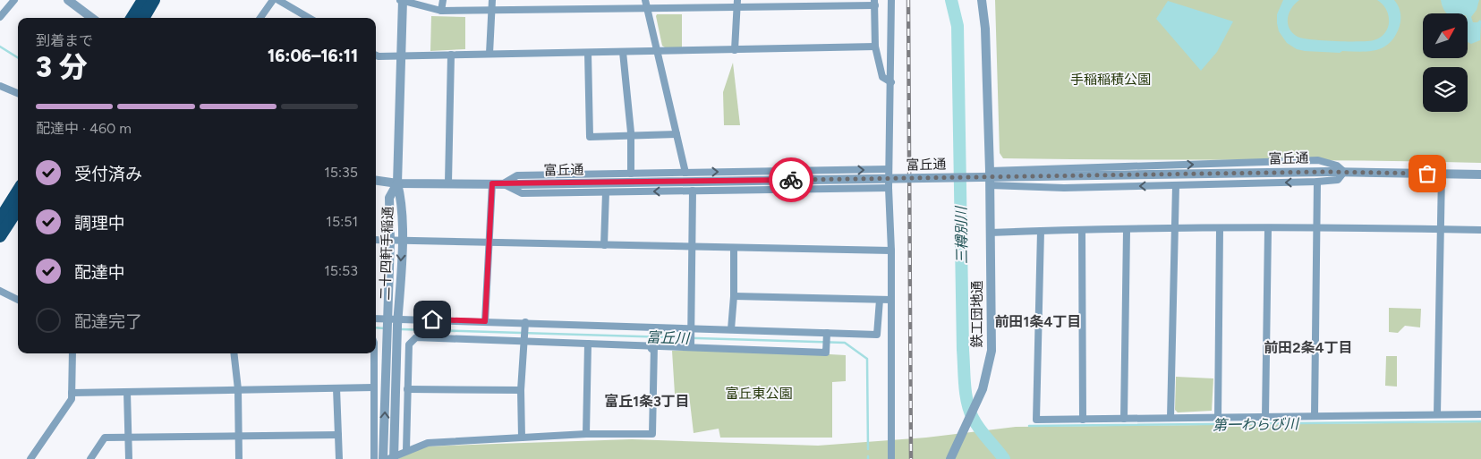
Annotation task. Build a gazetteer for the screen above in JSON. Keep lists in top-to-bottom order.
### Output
{
  "streets": {
    "street": ["富丘通", "二十四軒手稲通", "鉄工団地通"]
  },
  "crossings": [
    ["富丘通", "二十四軒手稲通"]
  ],
  "districts": ["前田1条4丁目", "前田2条4丁目", "富丘1条3丁目"],
  "water": ["三樽別川", "富丘川", "第一わらび川"],
  "parks": ["手稲稲積公園", "富丘東公園"],
  "north": "top right",
  "page": {
    "heading": ["3 分", "到着まで", "16:06–16:11"],
    "bar": "配達中 · 460 m",
    "list": [
      ["受付済み", "15:35"],
      ["調理中", "15:51"],
      ["配達中", "15:53"],
      "配達完了"
    ]
  }
}
